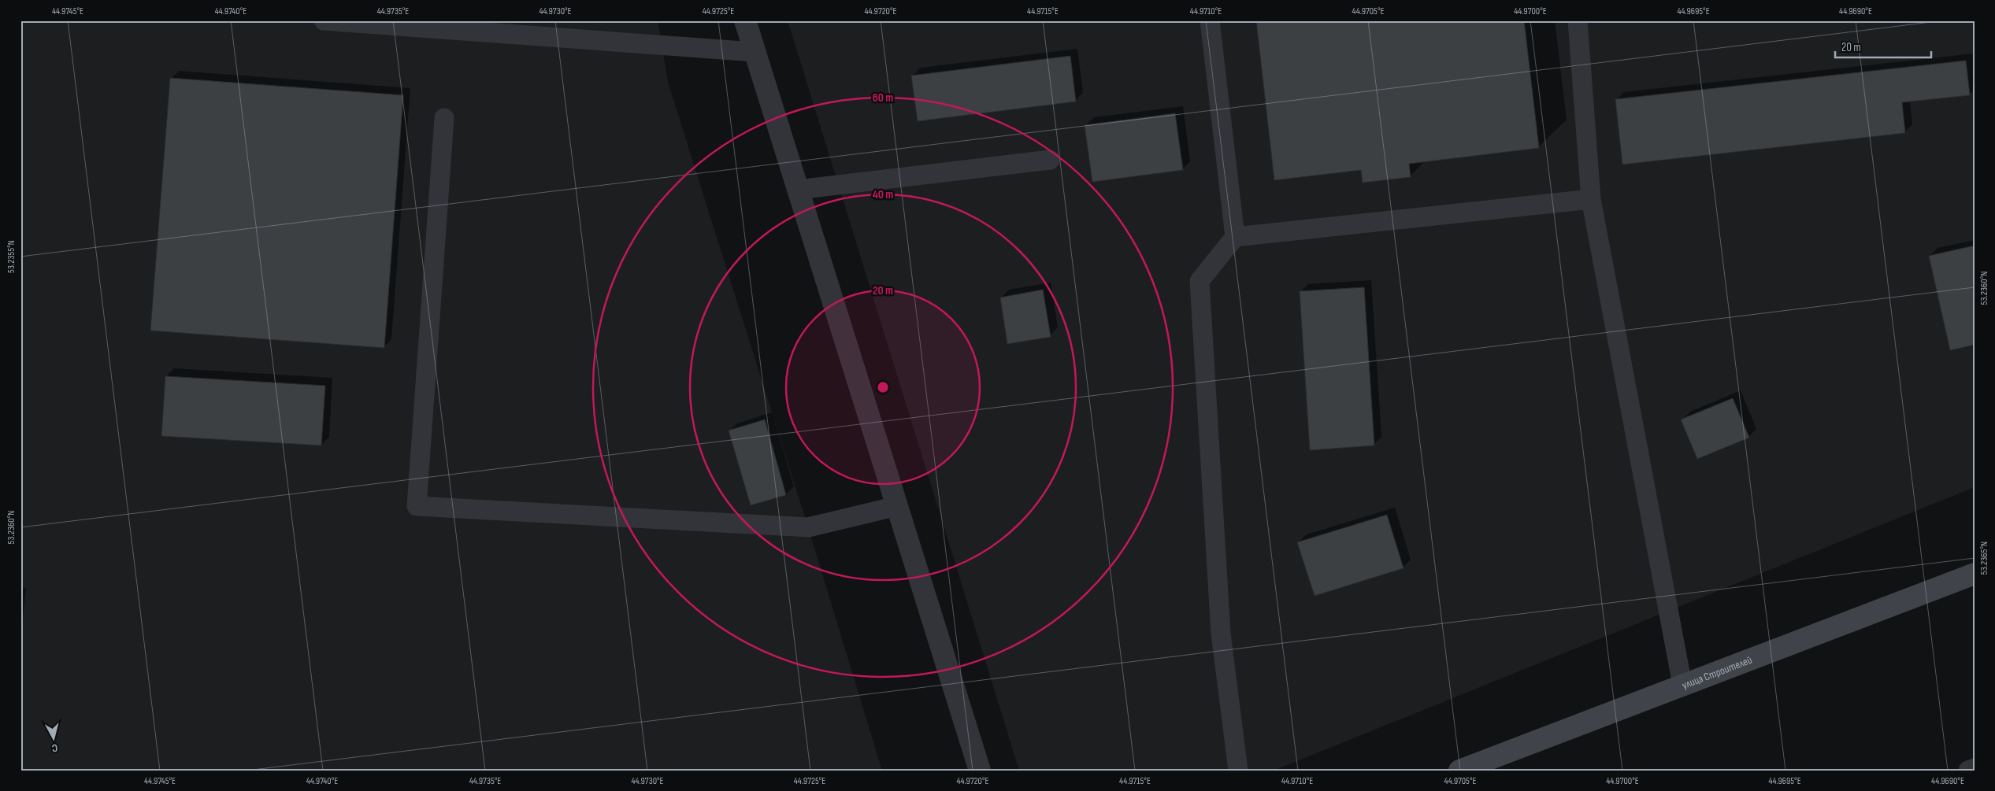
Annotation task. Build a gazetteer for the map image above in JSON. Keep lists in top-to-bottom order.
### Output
{
  "streets": {
    "main road": ["улица Строителей"]
  },
  "scale_bar": "20 m",
  "north": "bottom",
  "coordinates": [
    "44.9745°E",
    "44.9740°E",
    "44.9735°E",
    "44.9730°E",
    "44.9725°E",
    "44.9720°E",
    "44.9715°E",
    "44.9710°E",
    "44.9705°E",
    "44.9700°E",
    "44.9695°E",
    "44.9690°E",
    "53.2355°N",
    "53.2360°N",
    "53.2365°N"
  ],
  "rings": ["60 m", "40 m", "20 m"]
}
